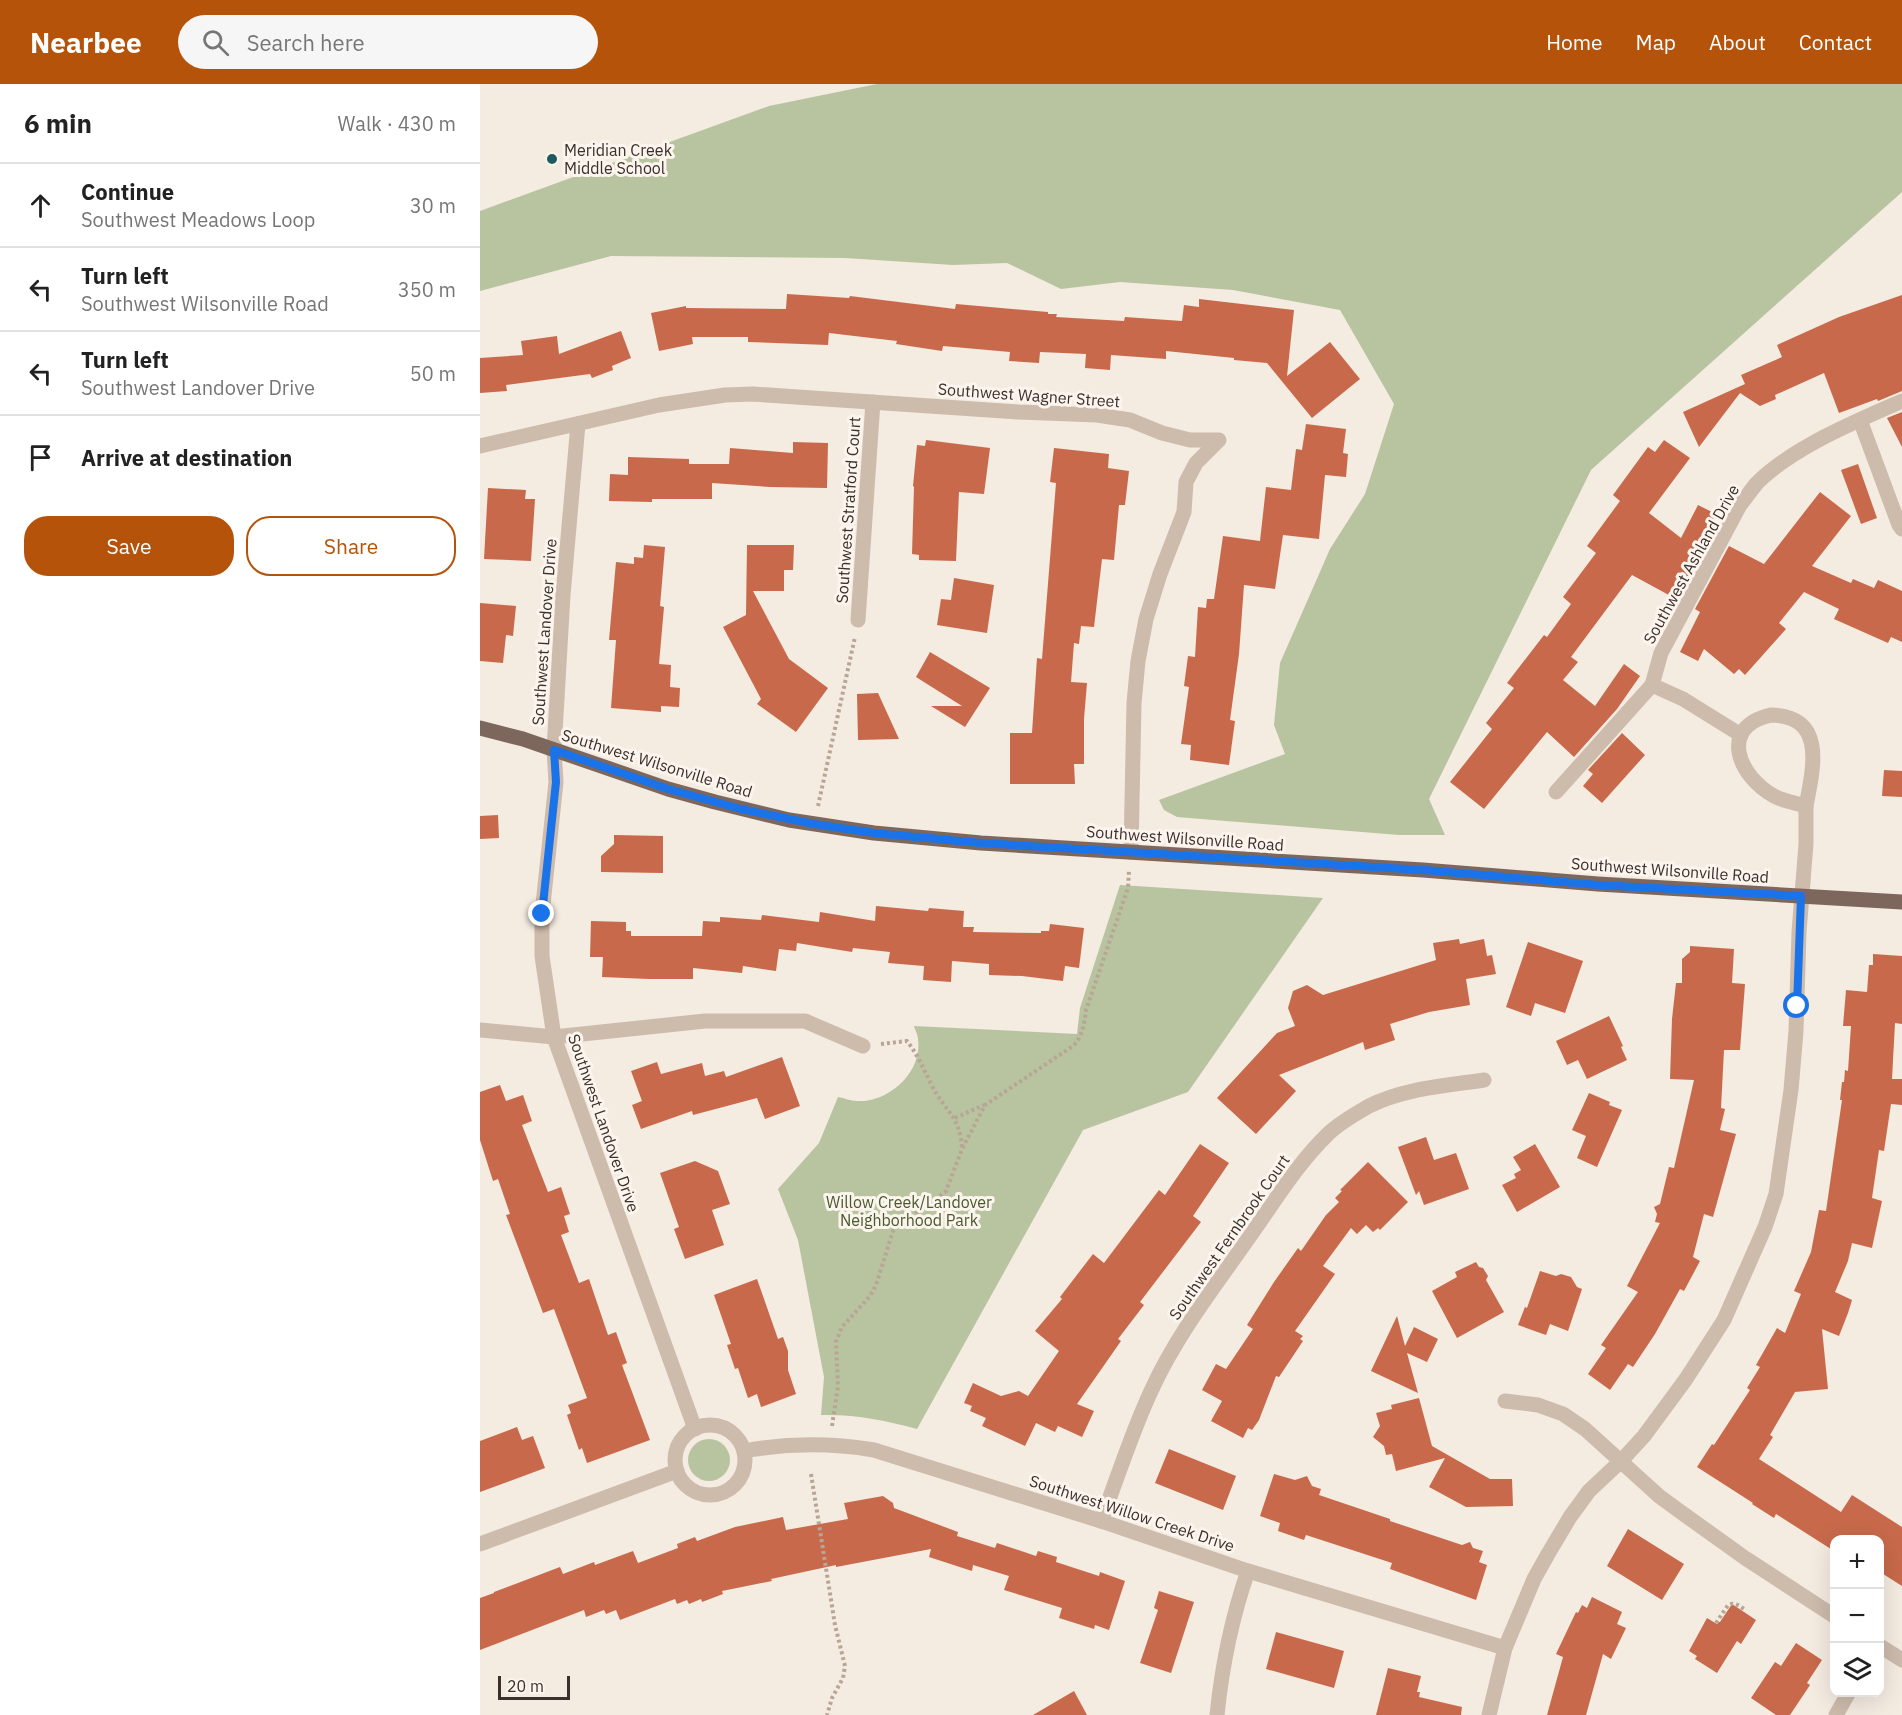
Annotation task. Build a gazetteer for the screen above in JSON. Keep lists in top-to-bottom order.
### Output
{
  "streets": {
    "main road": ["Southwest Wilsonville Road"],
    "street": [
      "Southwest Wagner Street",
      "Southwest Stratford Court",
      "Southwest Ashland Drive",
      "Southwest Landover Drive",
      "Southwest Fernbrook Court",
      "Southwest Willow Creek Drive"
    ]
  },
  "crossings": [
    ["Southwest Wagner Street", "Southwest Stratford Court"],
    ["Southwest Wagner Street", "Southwest Landover Drive"],
    ["Southwest Wagner Street", "Southwest Wilsonville Road"],
    ["Southwest Landover Drive", "Southwest Wilsonville Road"],
    ["Southwest Landover Drive", "Southwest Willow Creek Drive"],
    ["Southwest Fernbrook Court", "Southwest Willow Creek Drive"]
  ],
  "parks": ["Willow Creek/Landover Neighborhood Park"],
  "places": ["Meridian Creek Middle School"],
  "scale_bar": "20 m",
  "page": {
    "header": "Nearbee",
    "search": "Search here",
    "nav": [
      "Home",
      "Map",
      "About",
      "Contact"
    ],
    "heading": ["6 min", "Walk · 430 m"],
    "list": [
      ["Continue", "Southwest Meadows Loop", "30 m"],
      ["Turn left", "Southwest Wilsonville Road", "350 m"],
      ["Turn left", "Southwest Landover Drive", "50 m"],
      "Arrive at destination"
    ],
    "buttons": ["Save", "Share"],
    "map_buttons": ["+", "−"],
    "scale": "20 m"
  }
}
